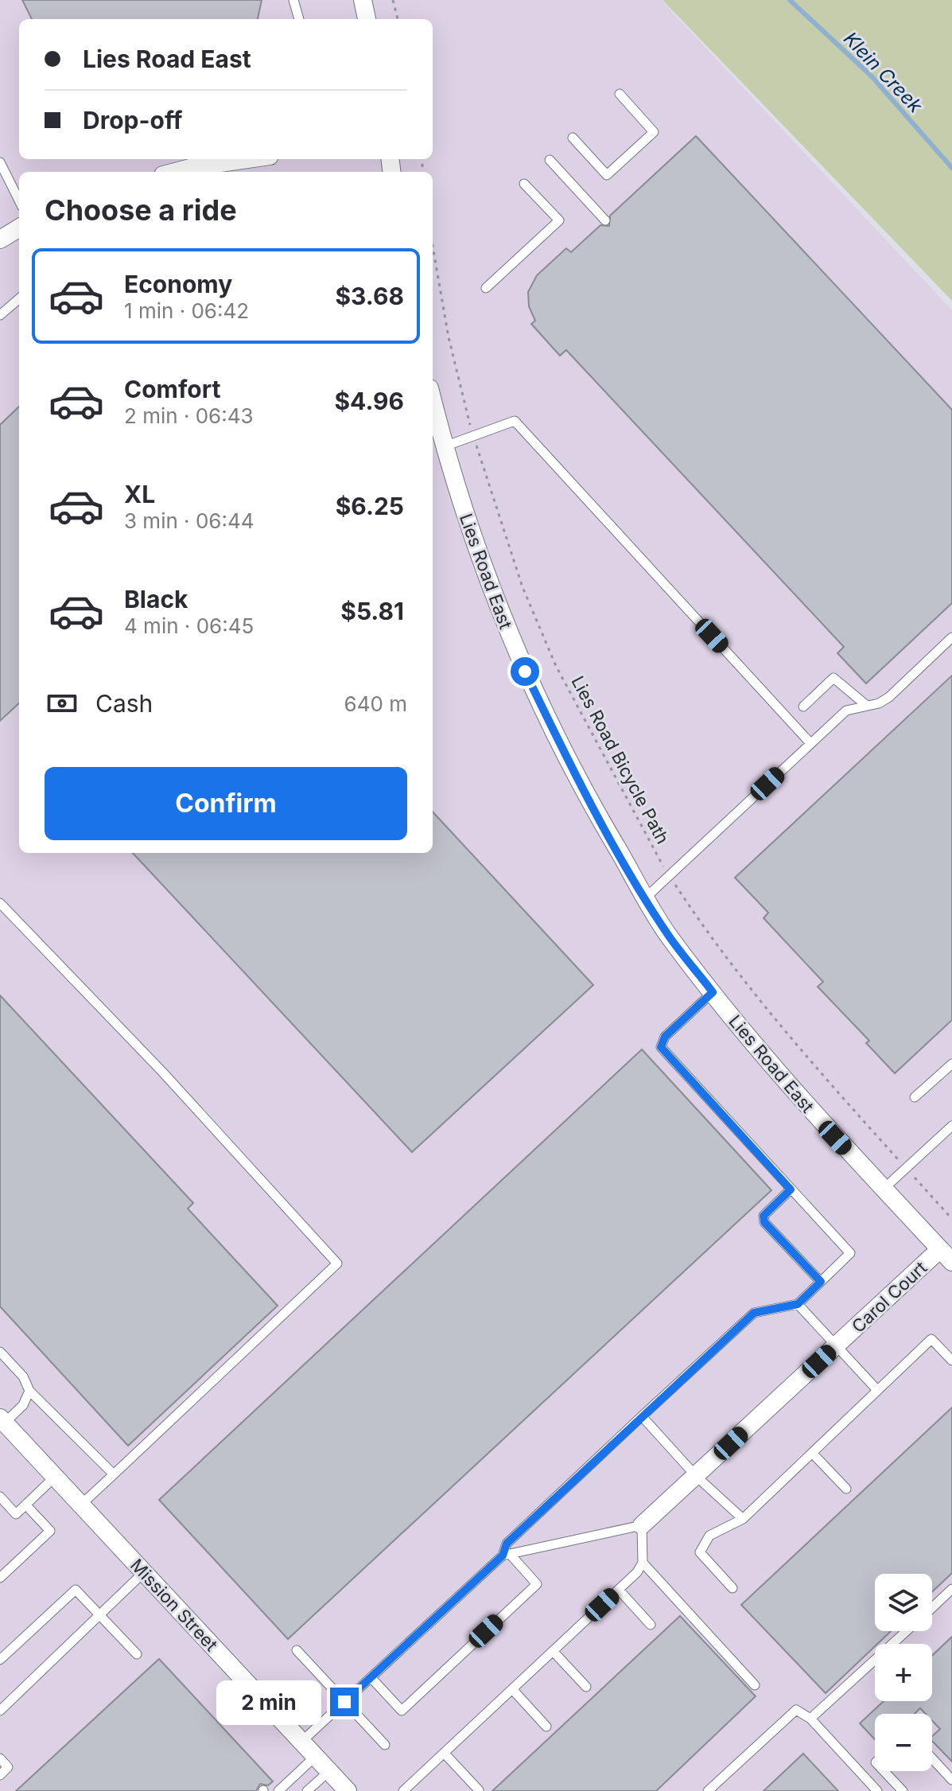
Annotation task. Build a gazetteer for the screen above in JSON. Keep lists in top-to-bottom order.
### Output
{
  "streets": {
    "street": ["Lies Road East", "Carol Court", "Mission Street"],
    "path": ["Lies Road Bicycle Path"]
  },
  "crossings": [
    ["Lies Road East", "Carol Court"]
  ],
  "water": ["Klein Creek"],
  "page": {
    "banner": ["Lies Road East", "Drop-off"],
    "heading": "Choose a ride",
    "list": [
      {
        "name": "Economy",
        "note": "1 min · 06:42",
        "value": "$3.68"
      },
      {
        "name": "Comfort",
        "note": "2 min · 06:43",
        "value": "$4.96"
      },
      {
        "name": "XL",
        "note": "3 min · 06:44",
        "value": "$6.25"
      },
      {
        "name": "Black",
        "note": "4 min · 06:45",
        "value": "$5.81"
      }
    ],
    "pay": ["Cash", "640 m"],
    "buttons": "Confirm",
    "map_buttons": ["+", "−"],
    "bubble": "2 min"
  }
}
